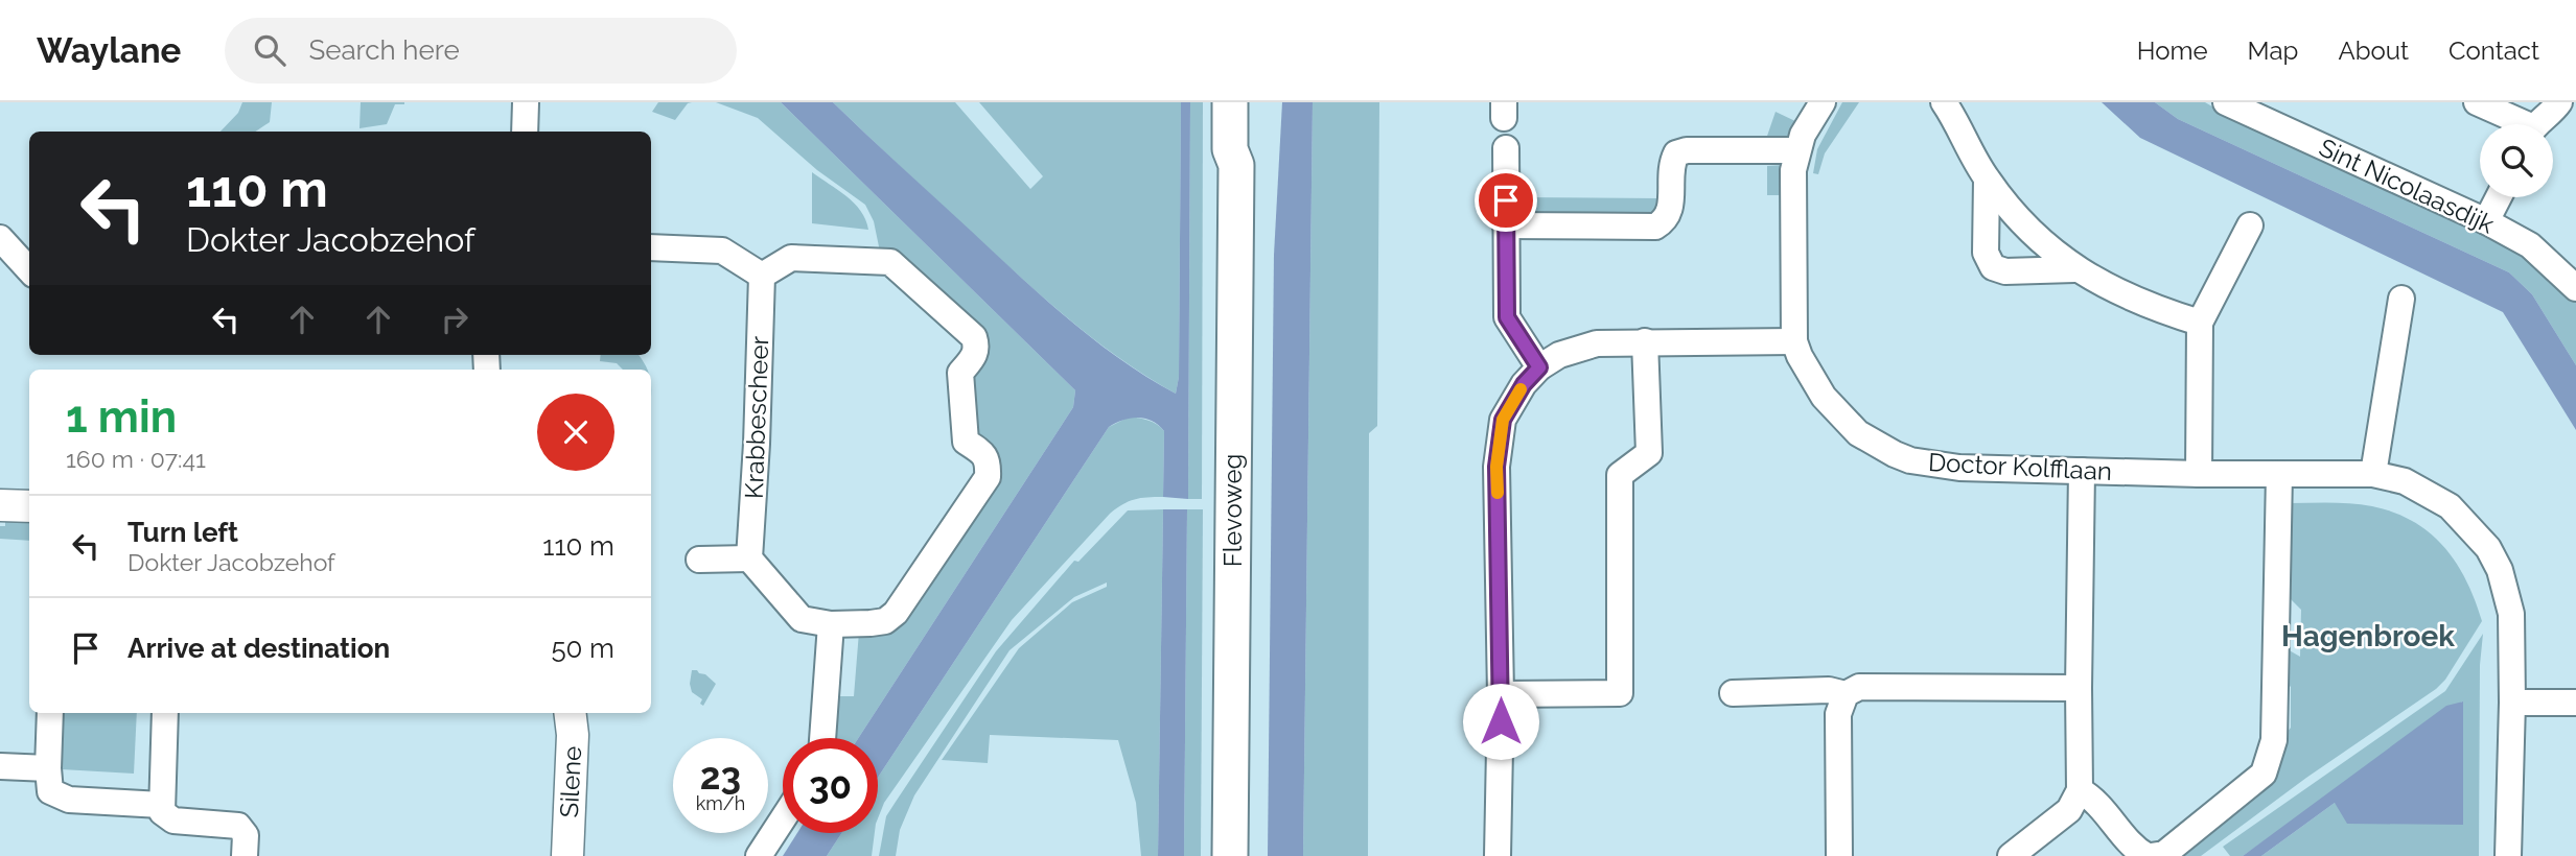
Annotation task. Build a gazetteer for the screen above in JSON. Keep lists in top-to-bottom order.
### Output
{
  "streets": {
    "main road": ["Flevoweg"],
    "street": [
      "Sint Nicolaasdijk",
      "Krabbescheer",
      "Doctor Kolfflaan",
      "Silene"
    ]
  },
  "districts": ["Hagenbroek"],
  "page": {
    "header": "Waylane",
    "search": "Search here",
    "nav": [
      "Home",
      "Map",
      "About",
      "Contact"
    ],
    "turn": ["110 m", "Dokter Jacobzehof"],
    "heading": ["1 min", "160 m · 07:41"],
    "list": [
      {
        "name": "Turn left",
        "note": "Dokter Jacobzehof",
        "value": "110 m"
      },
      {
        "name": "Arrive at destination",
        "value": "50 m"
      }
    ],
    "speed": "23 km/h",
    "limit": "30"
  }
}
